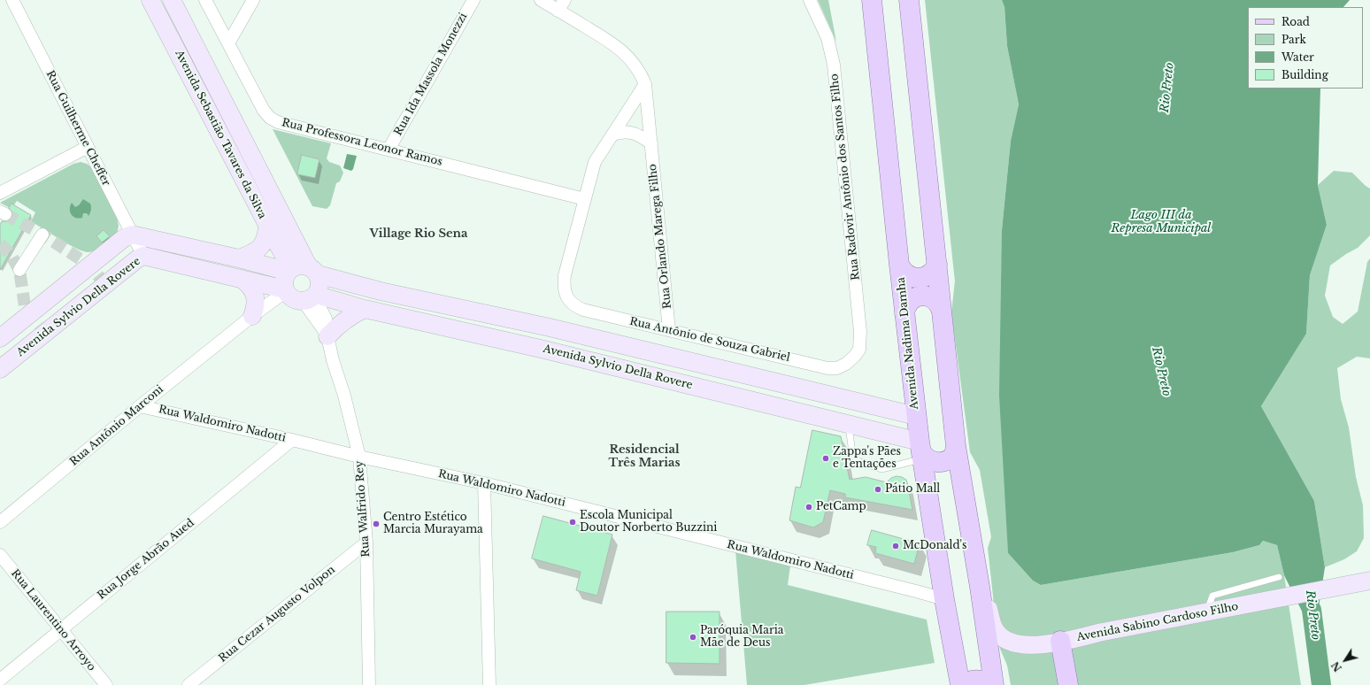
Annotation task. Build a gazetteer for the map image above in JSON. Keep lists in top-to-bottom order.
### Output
{
  "streets": {
    "main road": [
      "Avenida Sebastião Tavares da Silva",
      "Avenida Sylvio Della Rovere",
      "Avenida Nadima Damha",
      "Avenida Sabino Cardoso Filho"
    ],
    "street": [
      "Rua Ida Massola Monezzi",
      "Rua Guilherme Cheffer",
      "Rua Professora Leonor Ramos",
      "Rua Radovir Antônio dos Santos Filho",
      "Rua Orlando Marega Filho",
      "Rua Antônio de Souza Gabriel",
      "Rua Waldomiro Nadotti",
      "Rua Antônio Marconi",
      "Rua Walfrido Rey",
      "Rua Jorge Abrão Aued",
      "Rua Cezar Augusto Volpon",
      "Rua Laurentino Arroyo"
    ]
  },
  "crossings": [
    ["Rua Ida Massola Monezzi", "Rua Professora Leonor Ramos"],
    ["Rua Guilherme Cheffer", "Avenida Sylvio Della Rovere"],
    ["Avenida Sebastião Tavares da Silva", "Avenida Sylvio Della Rovere"],
    ["Avenida Sebastião Tavares da Silva", "Rua Antônio Marconi"],
    ["Avenida Sebastião Tavares da Silva", "Rua Walfrido Rey"],
    ["Rua Professora Leonor Ramos", "Rua Antônio de Souza Gabriel"],
    ["Rua Radovir Antônio dos Santos Filho", "Rua Antônio de Souza Gabriel"],
    ["Rua Orlando Marega Filho", "Rua Antônio de Souza Gabriel"],
    ["Avenida Sylvio Della Rovere", "Avenida Nadima Damha"],
    ["Avenida Sylvio Della Rovere", "Rua Antônio Marconi"],
    ["Avenida Sylvio Della Rovere", "Rua Walfrido Rey"],
    ["Avenida Nadima Damha", "Rua Waldomiro Nadotti"],
    ["Rua Waldomiro Nadotti", "Rua Antônio Marconi"],
    ["Rua Waldomiro Nadotti", "Rua Walfrido Rey"],
    ["Rua Waldomiro Nadotti", "Rua Jorge Abrão Aued"],
    ["Rua Antônio Marconi", "Rua Walfrido Rey"],
    ["Rua Walfrido Rey", "Rua Cezar Augusto Volpon"],
    ["Rua Jorge Abrão Aued", "Rua Laurentino Arroyo"]
  ],
  "districts": ["Village Rio Sena", "Residencial Três Marias"],
  "water": ["Rio Preto", "Lago III da Represa Municipal"],
  "places": [
    "Zappa's Pães e Tentações",
    "Pátio Mall",
    "PetCamp",
    "Escola Municipal Doutor Norberto Buzzini",
    "Centro Estético Marcia Murayama",
    "McDonald's",
    "Paróquia Maria Mãe de Deus"
  ],
  "legend": [
    "Road",
    "Park",
    "Water",
    "Building"
  ],
  "north": "bottom left"
}
